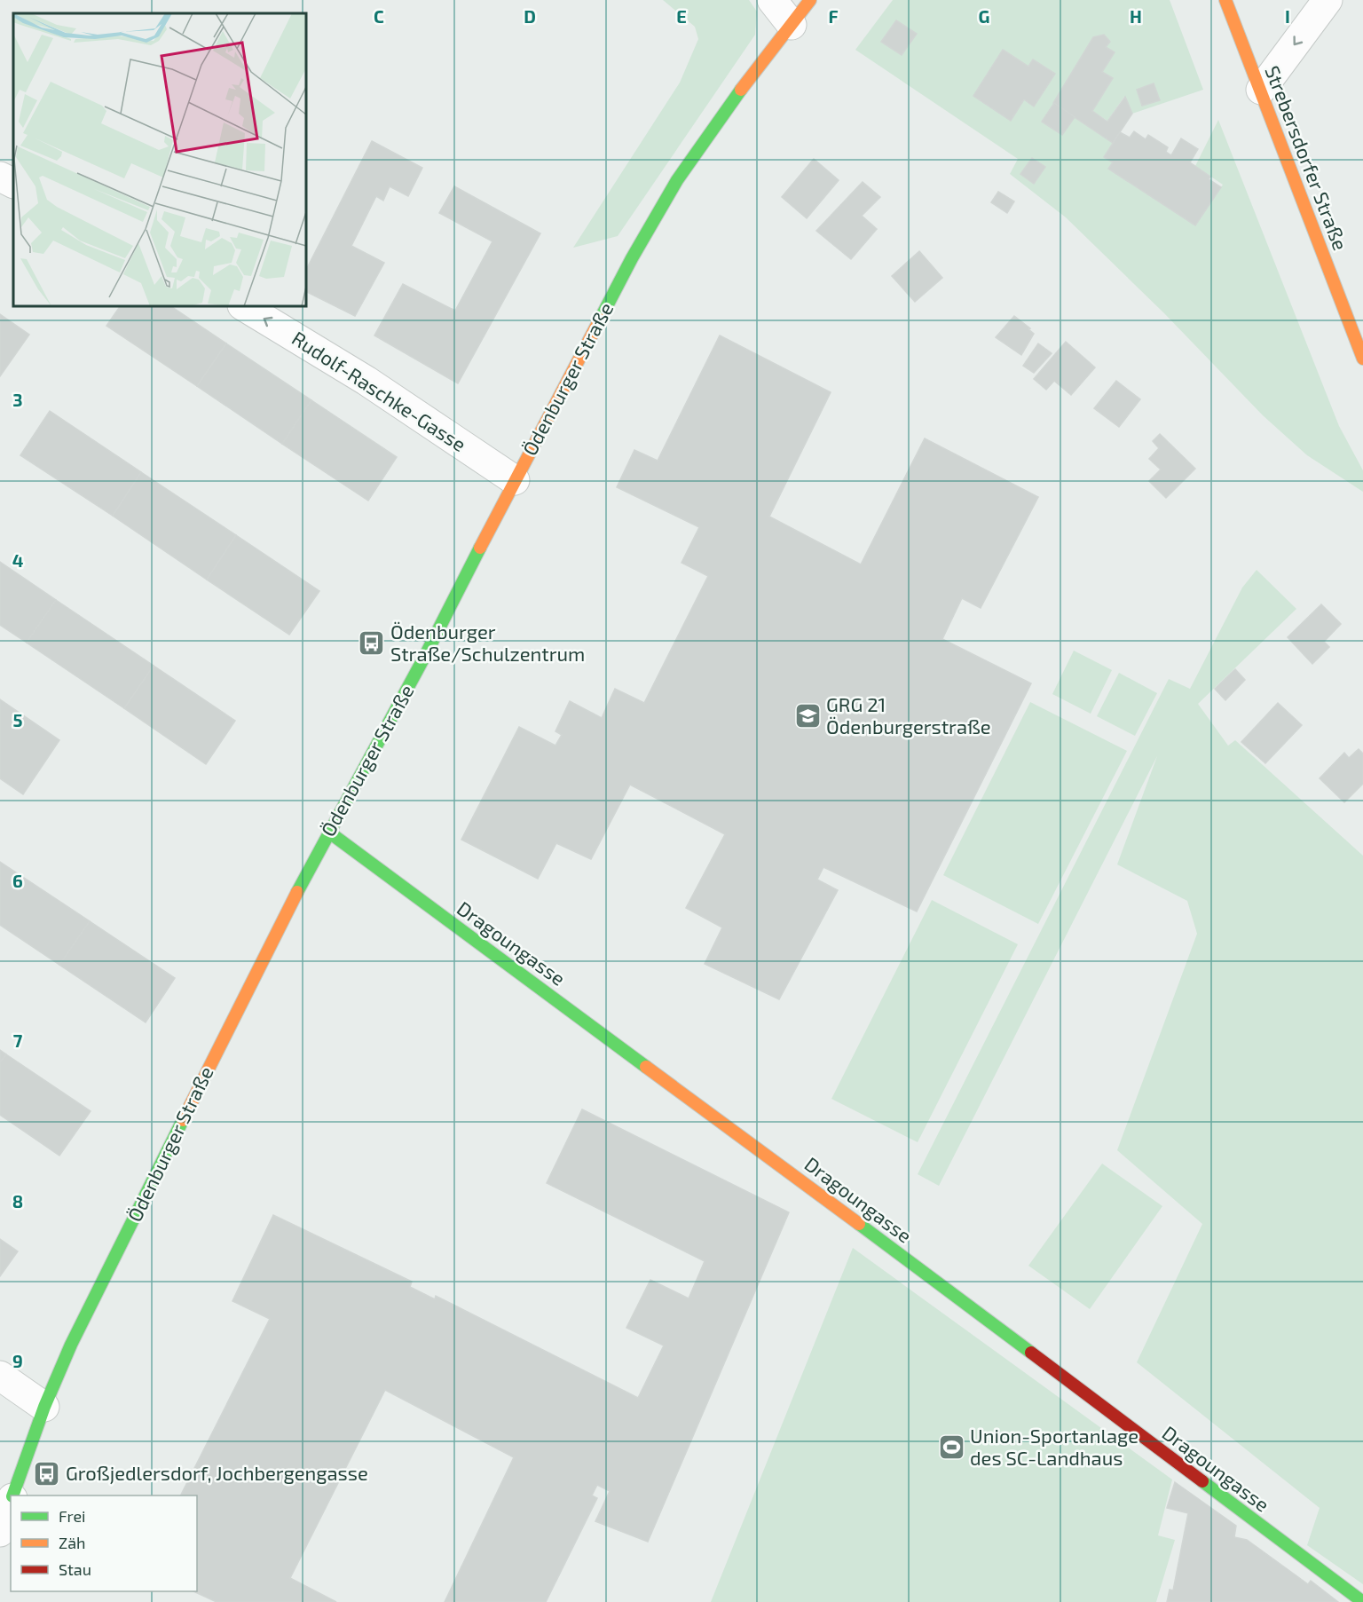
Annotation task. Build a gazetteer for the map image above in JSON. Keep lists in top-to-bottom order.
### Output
{
  "streets": {
    "street": [
      "Strebersdorfer Straße",
      "Ödenburger Straße",
      "Rudolf-Raschke-Gasse",
      "Dragoungasse"
    ]
  },
  "crossings": [
    ["Ödenburger Straße", "Rudolf-Raschke-Gasse"],
    ["Ödenburger Straße", "Dragoungasse"]
  ],
  "one_way": ["Rudolf-Raschke-Gasse"],
  "places": {
    "bus stop": ["Ödenburger Straße/Schulzentrum", "Großjedlersdorf, Jochbergengasse"],
    "school or university": ["GRG 21 Ödenburgerstraße"],
    "sports": ["Union-Sportanlage des SC-Landhaus"]
  },
  "legend": ["Frei", "Zäh", "Stau"],
  "grid": {
    "columns": [
      "C",
      "D",
      "E",
      "F",
      "G",
      "H",
      "I"
    ],
    "rows": [
      "3",
      "4",
      "5",
      "6",
      "7",
      "8",
      "9"
    ]
  }
}
